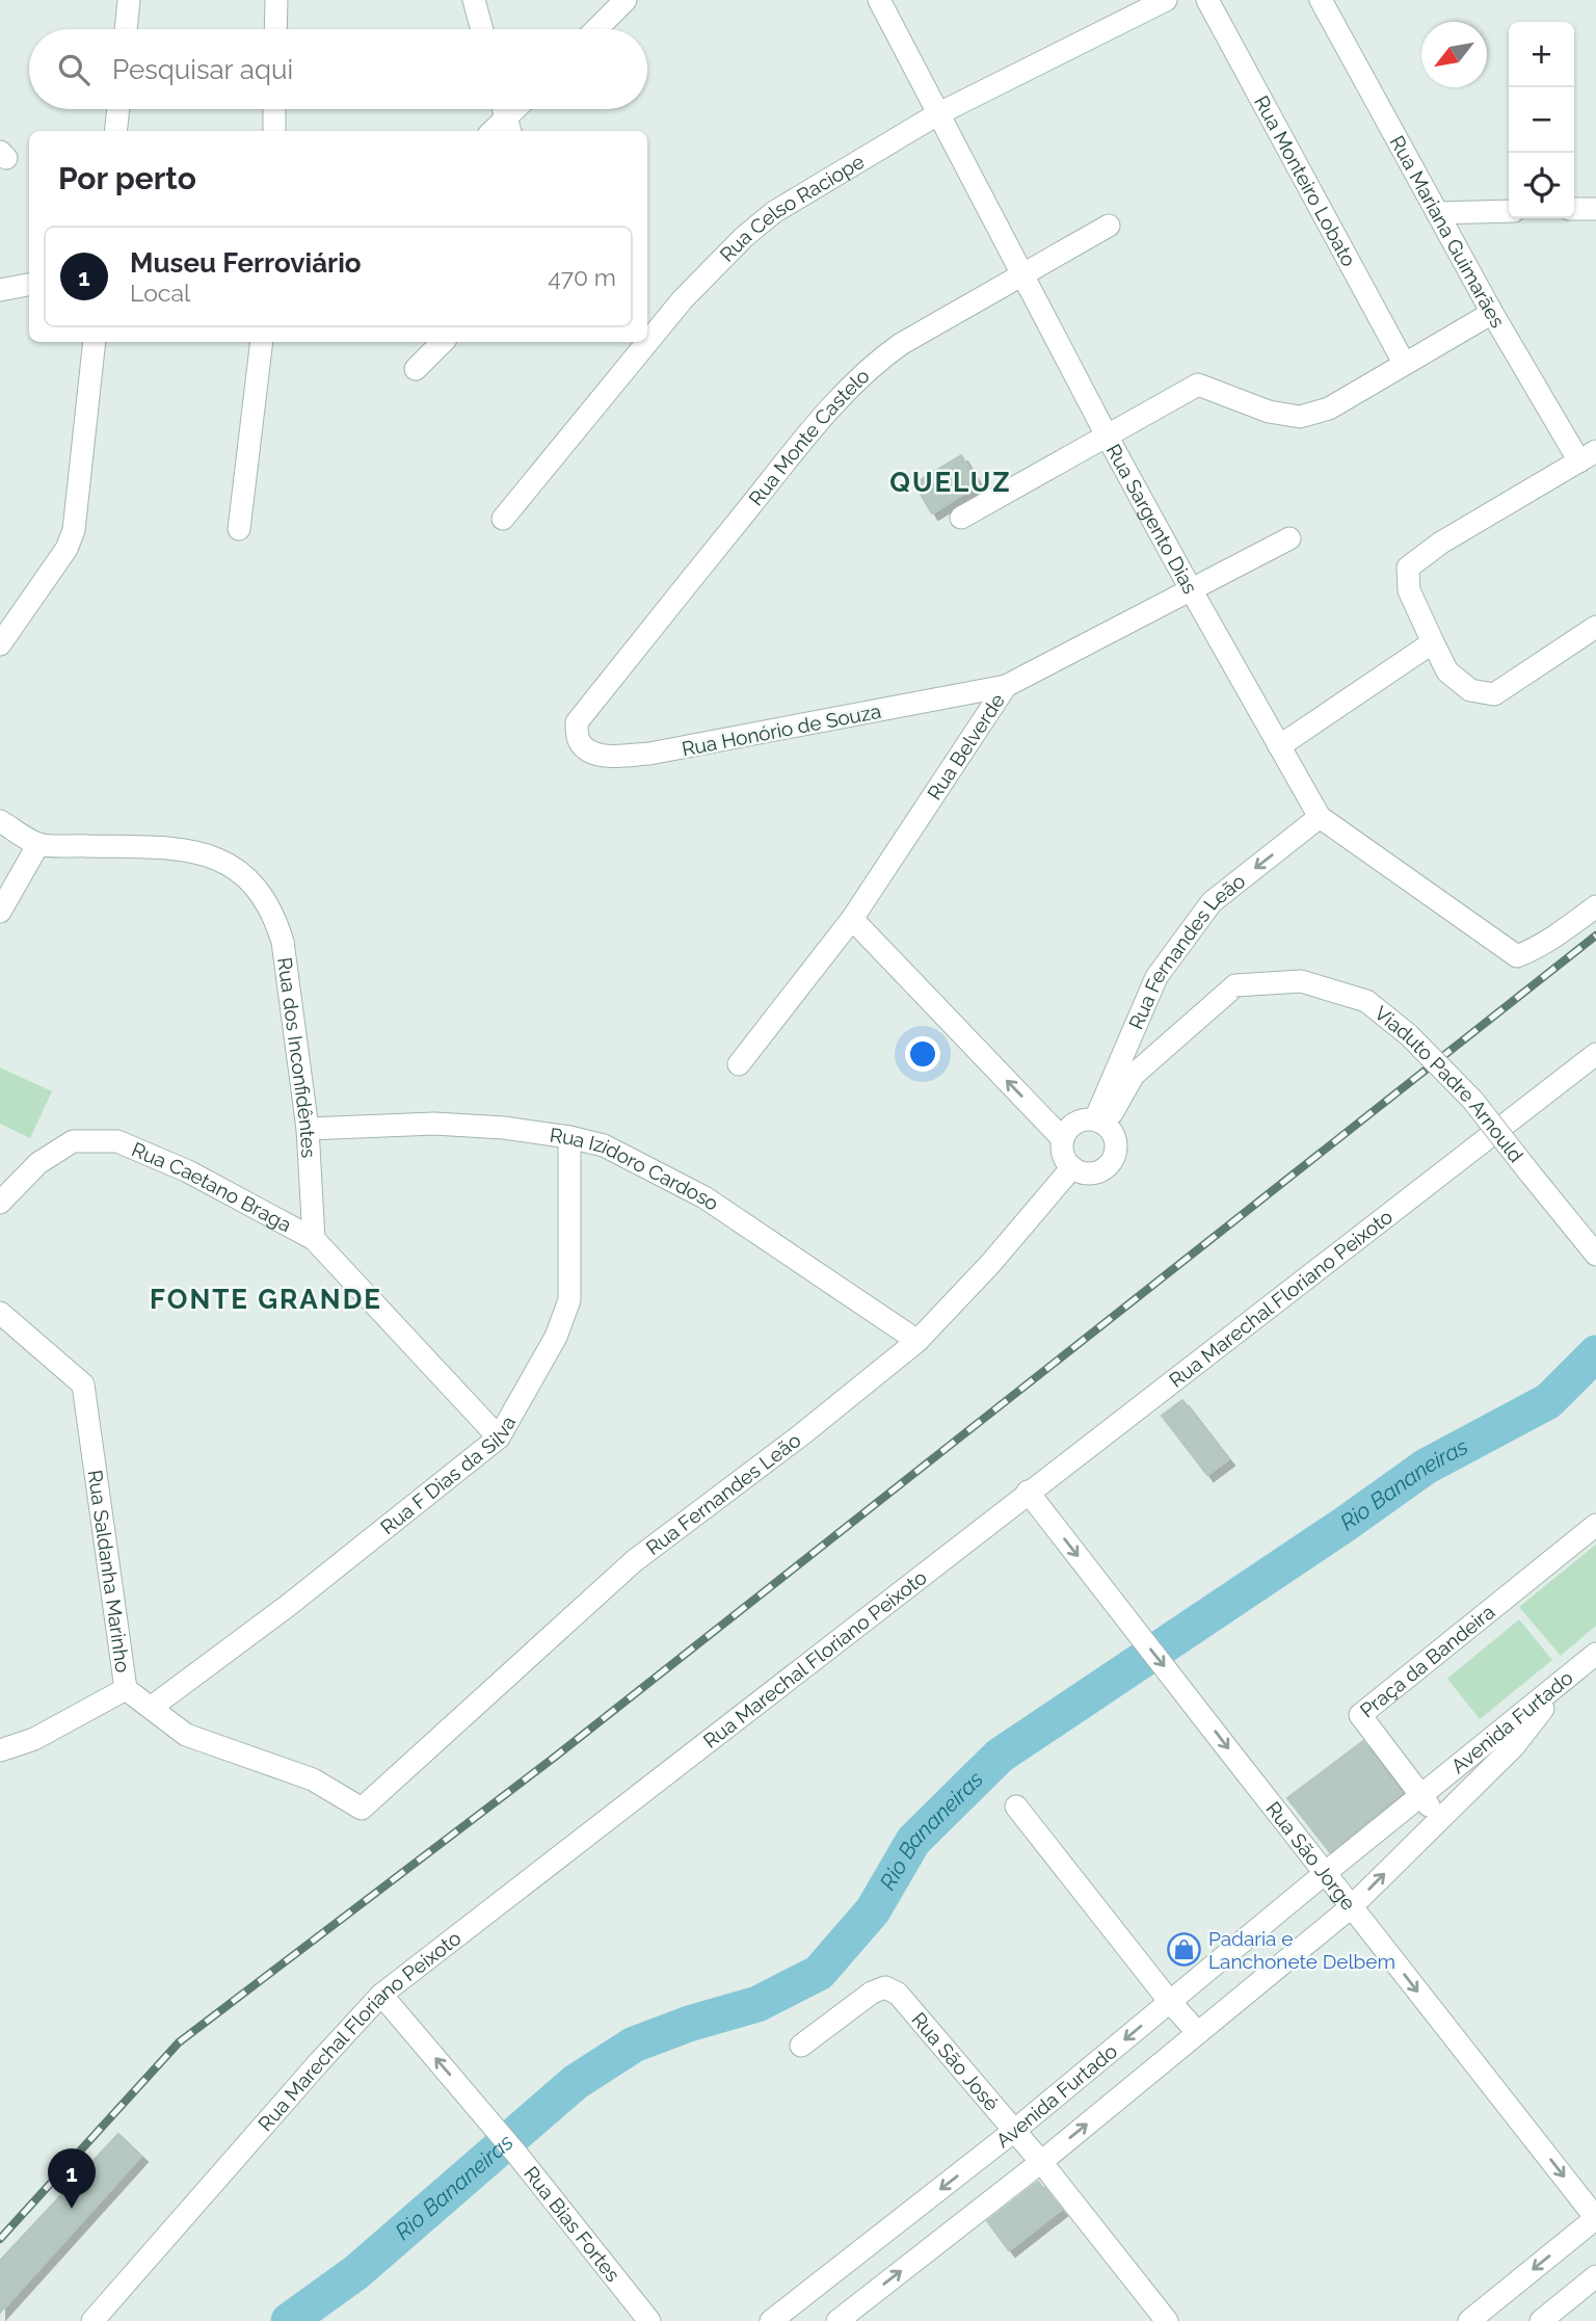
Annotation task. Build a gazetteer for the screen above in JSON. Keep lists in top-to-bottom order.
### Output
{
  "streets": {
    "street": [
      "Rua Monteiro Lobato",
      "Rua Celso Raciope",
      "Rua Mariana Guimarães",
      "Rua Monte Castelo",
      "Rua Sargento Dias",
      "Rua Honório de Souza",
      "Rua Belverde",
      "Rua Fernandes Leão",
      "Rua dos Inconfidêntes",
      "Viaduto Padre Arnould",
      "Rua Izidoro Cardoso",
      "Rua Caetano Braga",
      "Rua Marechal Floriano Peixoto",
      "Rua F Dias da Silva",
      "Rua Saldanha Marinho",
      "Praça da Bandeira",
      "Avenida Furtado",
      "Rua São Jorge",
      "Rua São José",
      "Rua Bias Fortes"
    ]
  },
  "crossings": [
    ["Rua Celso Raciope", "Rua Sargento Dias"],
    ["Rua Monte Castelo", "Rua Sargento Dias"],
    ["Rua Monte Castelo", "Rua Honório de Souza"],
    ["Rua Sargento Dias", "Rua Belverde"],
    ["Rua Sargento Dias", "Rua Fernandes Leão"],
    ["Rua Honório de Souza", "Rua Belverde"],
    ["Rua Fernandes Leão", "Viaduto Padre Arnould"],
    ["Rua Fernandes Leão", "Rua Izidoro Cardoso"],
    ["Rua Fernandes Leão", "Rua Saldanha Marinho"],
    ["Rua dos Inconfidêntes", "Rua Izidoro Cardoso"],
    ["Rua dos Inconfidêntes", "Rua Caetano Braga"],
    ["Rua Izidoro Cardoso", "Rua F Dias da Silva"],
    ["Rua Marechal Floriano Peixoto", "Rua São Jorge"],
    ["Rua Marechal Floriano Peixoto", "Rua Bias Fortes"],
    ["Rua F Dias da Silva", "Rua Saldanha Marinho"],
    ["Praça da Bandeira", "Avenida Furtado"],
    ["Avenida Furtado", "Rua São Jorge"],
    ["Avenida Furtado", "Rua São José"]
  ],
  "one_way": ["Rua São Jorge", "Rua Bias Fortes"],
  "districts": ["QUELUZ", "FONTE GRANDE"],
  "water": ["Rio Bananeiras"],
  "places": {
    "shop": ["Padaria e Lanchonete Delbem"]
  },
  "north": "bottom left",
  "page": {
    "map_buttons": ["+", "−"],
    "search": "Pesquisar aqui",
    "heading": "Por perto",
    "list": [
      {
        "mark": "1",
        "name": "Museu Ferroviário",
        "note": "Local",
        "value": "470 m"
      }
    ],
    "pins": "1"
  }
}
